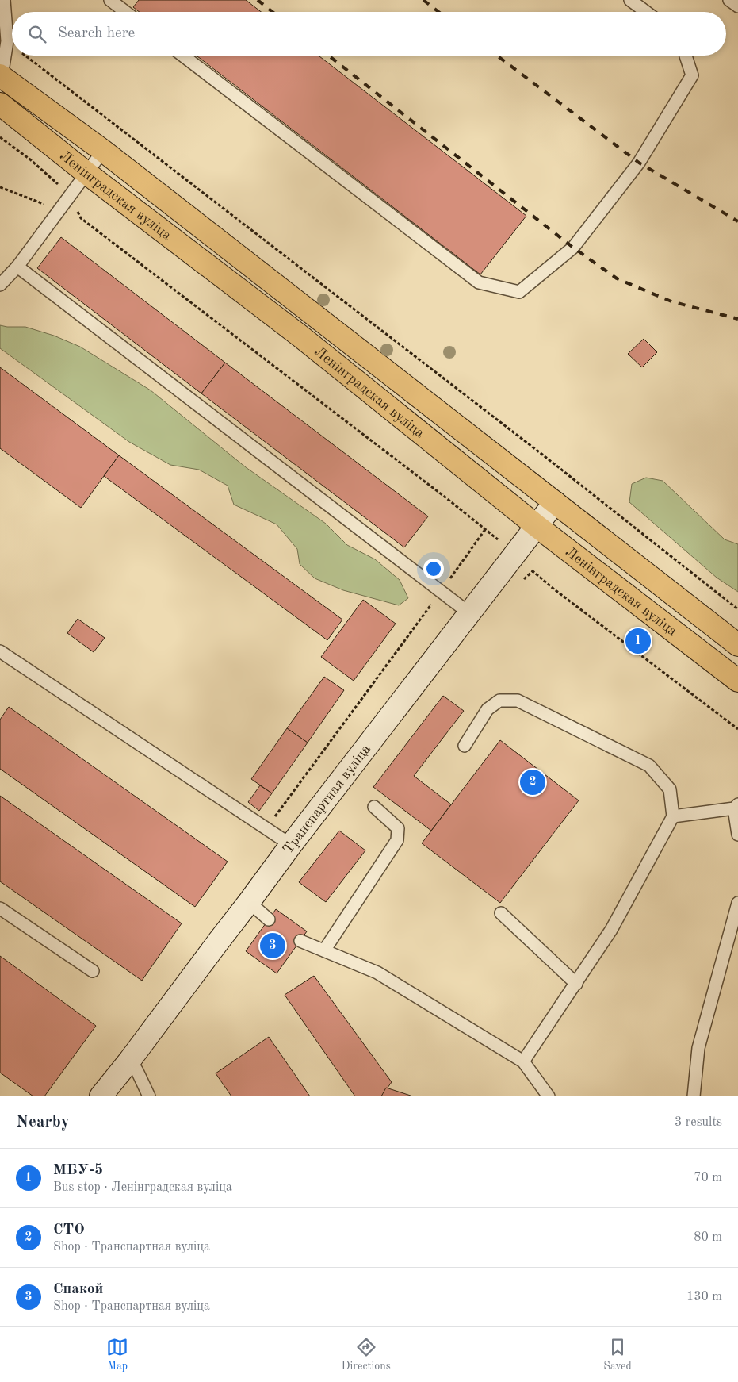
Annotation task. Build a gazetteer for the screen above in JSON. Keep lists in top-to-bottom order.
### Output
{
  "streets": {
    "main road": ["Ленінградская вуліца", "Транспартная вуліца"]
  },
  "crossings": [
    ["Ленінградская вуліца", "Транспартная вуліца"]
  ],
  "page": {
    "search": "Search here",
    "pins": ["1", "2", "3"],
    "heading": ["Nearby", "3 results"],
    "list": [
      {
        "mark": "1",
        "name": "МБУ-5",
        "note": "Bus stop · Ленінградская вуліца",
        "value": "70 m"
      },
      {
        "mark": "2",
        "name": "СТО",
        "note": "Shop · Транспартная вуліца",
        "value": "80 m"
      },
      {
        "mark": "3",
        "name": "Спакой",
        "note": "Shop · Транспартная вуліца",
        "value": "130 m"
      }
    ],
    "nav": ["Map", "Directions", "Saved"]
  }
}
